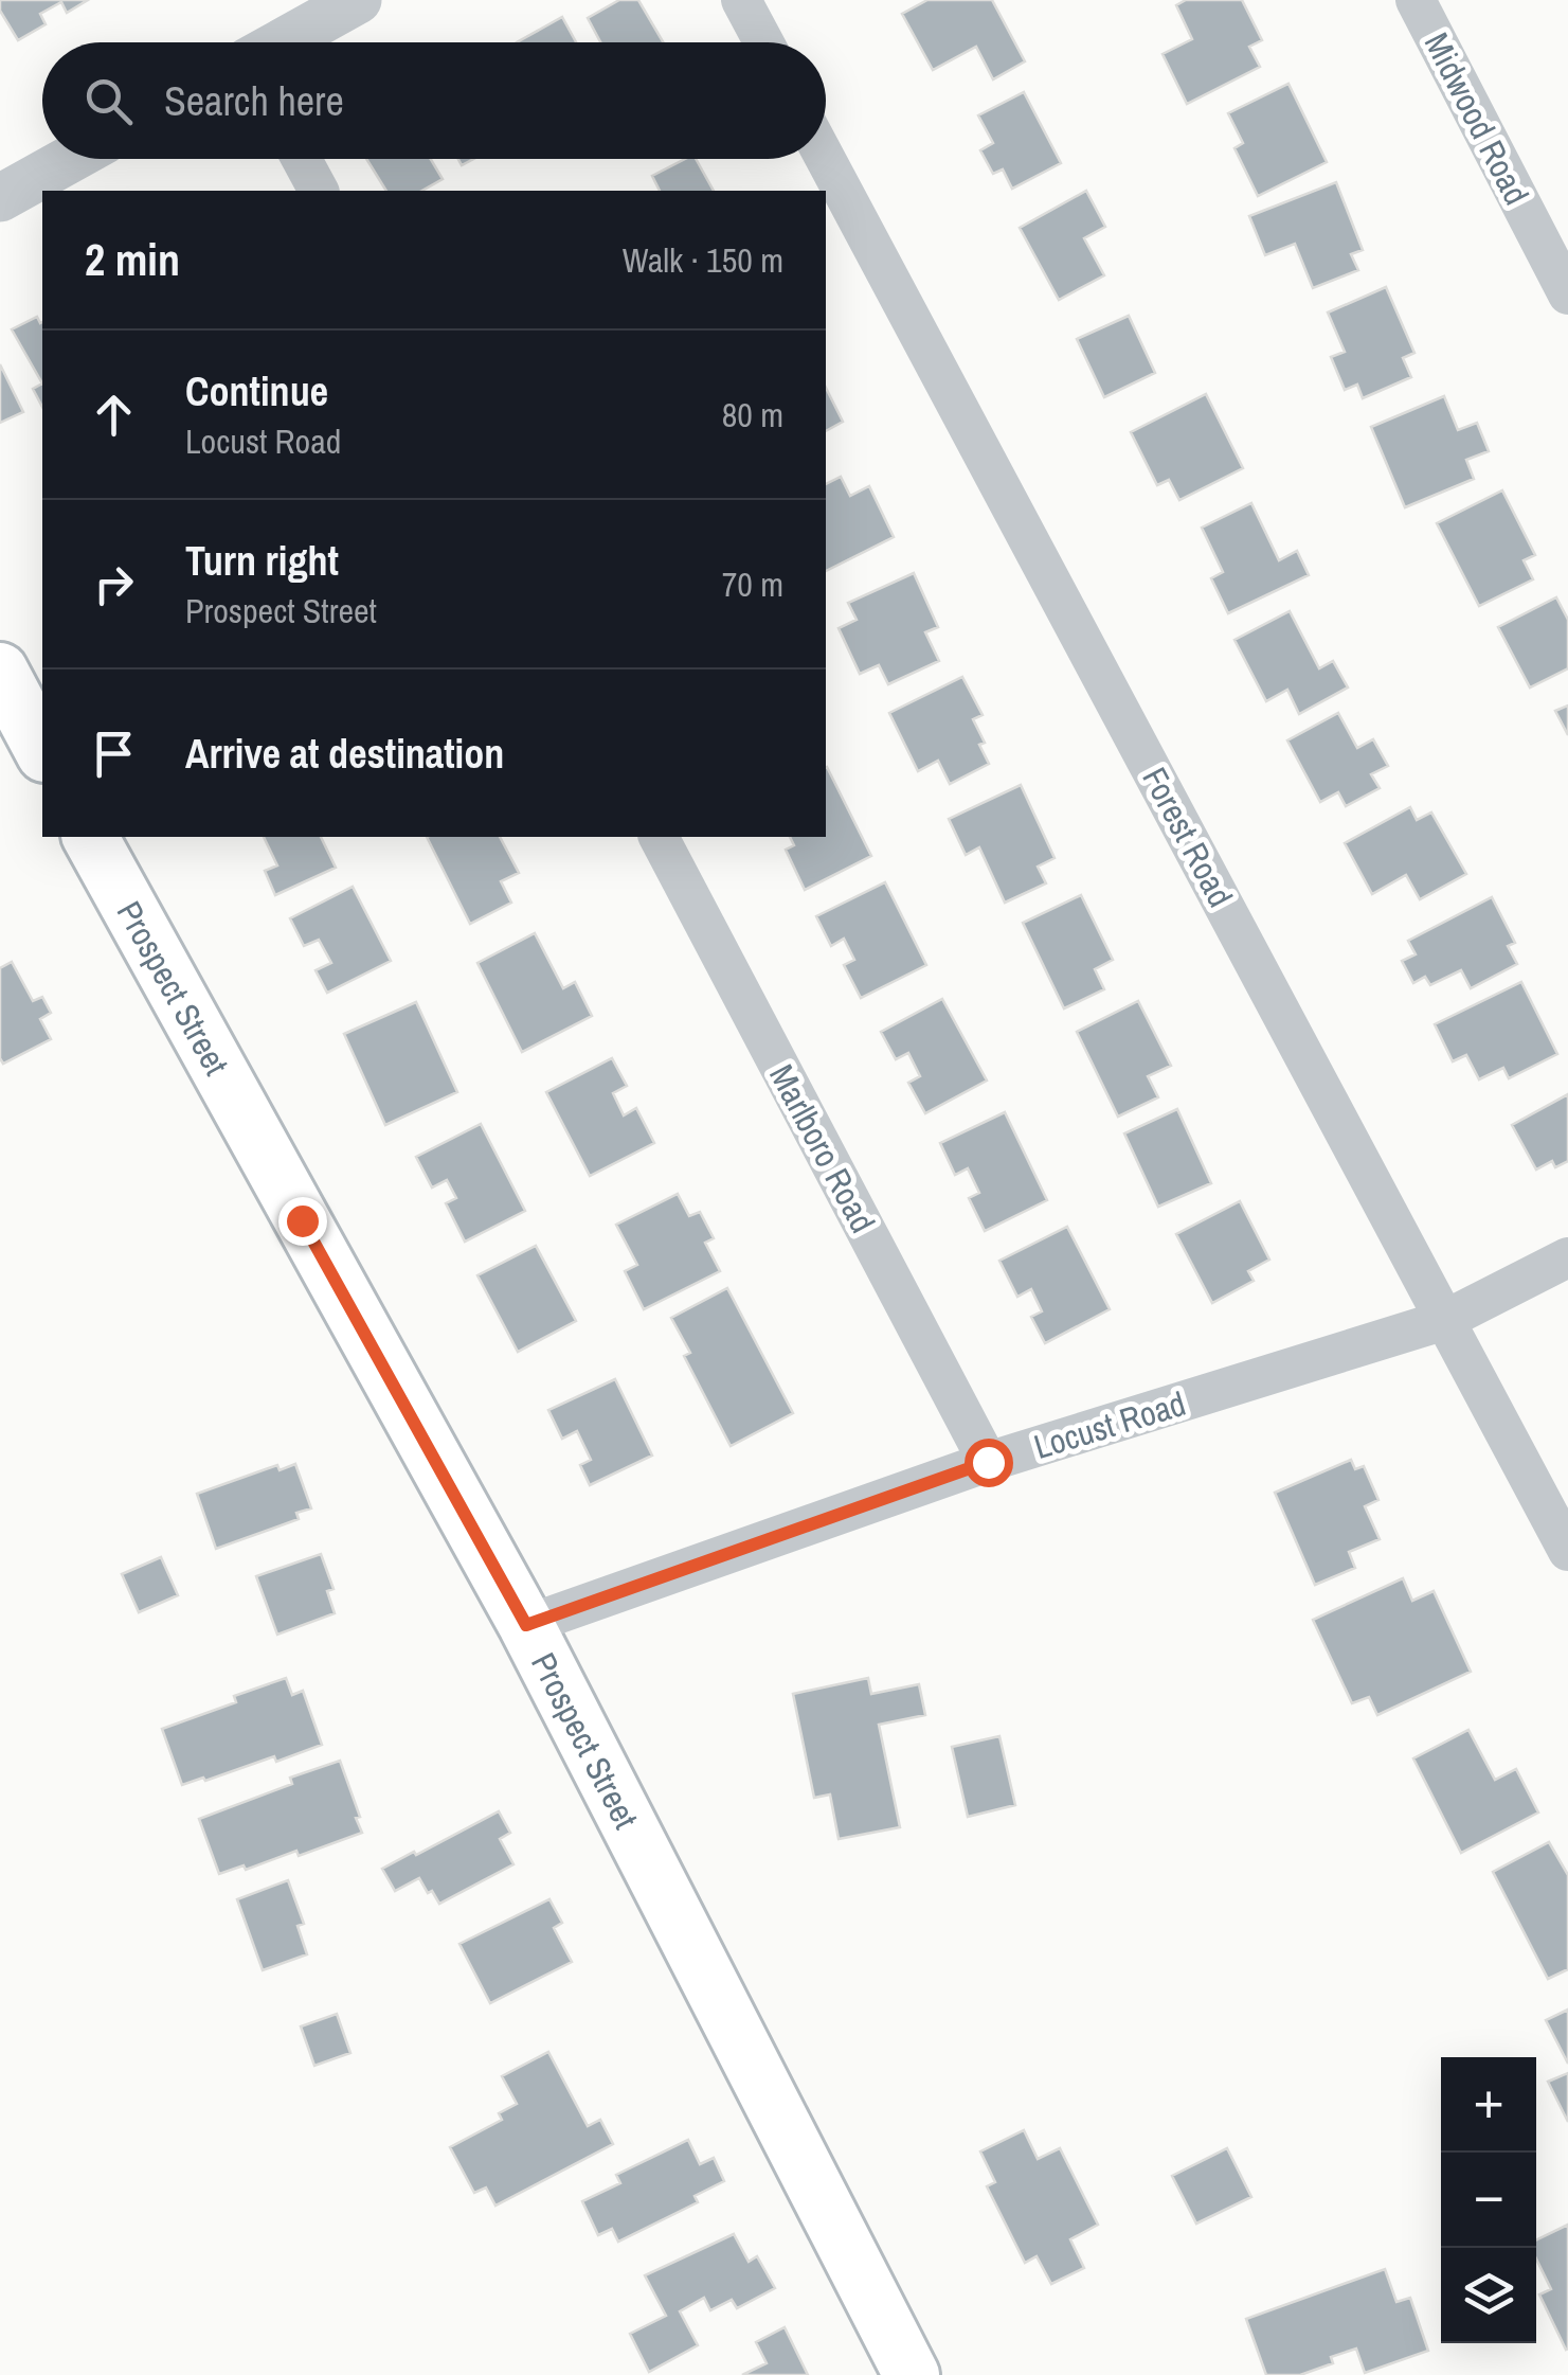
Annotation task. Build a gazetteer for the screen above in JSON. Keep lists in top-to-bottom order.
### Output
{
  "streets": {
    "main road": ["Prospect Street"],
    "street": [
      "Midwood Road",
      "Forest Road",
      "Marlboro Road",
      "Locust Road"
    ]
  },
  "crossings": [
    ["Forest Road", "Locust Road"],
    ["Prospect Street", "Locust Road"],
    ["Marlboro Road", "Locust Road"]
  ],
  "page": {
    "search": "Search here",
    "heading": ["2 min", "Walk · 150 m"],
    "list": [
      ["Continue", "Locust Road", "80 m"],
      ["Turn right", "Prospect Street", "70 m"],
      "Arrive at destination"
    ],
    "map_buttons": ["+", "−"]
  }
}
